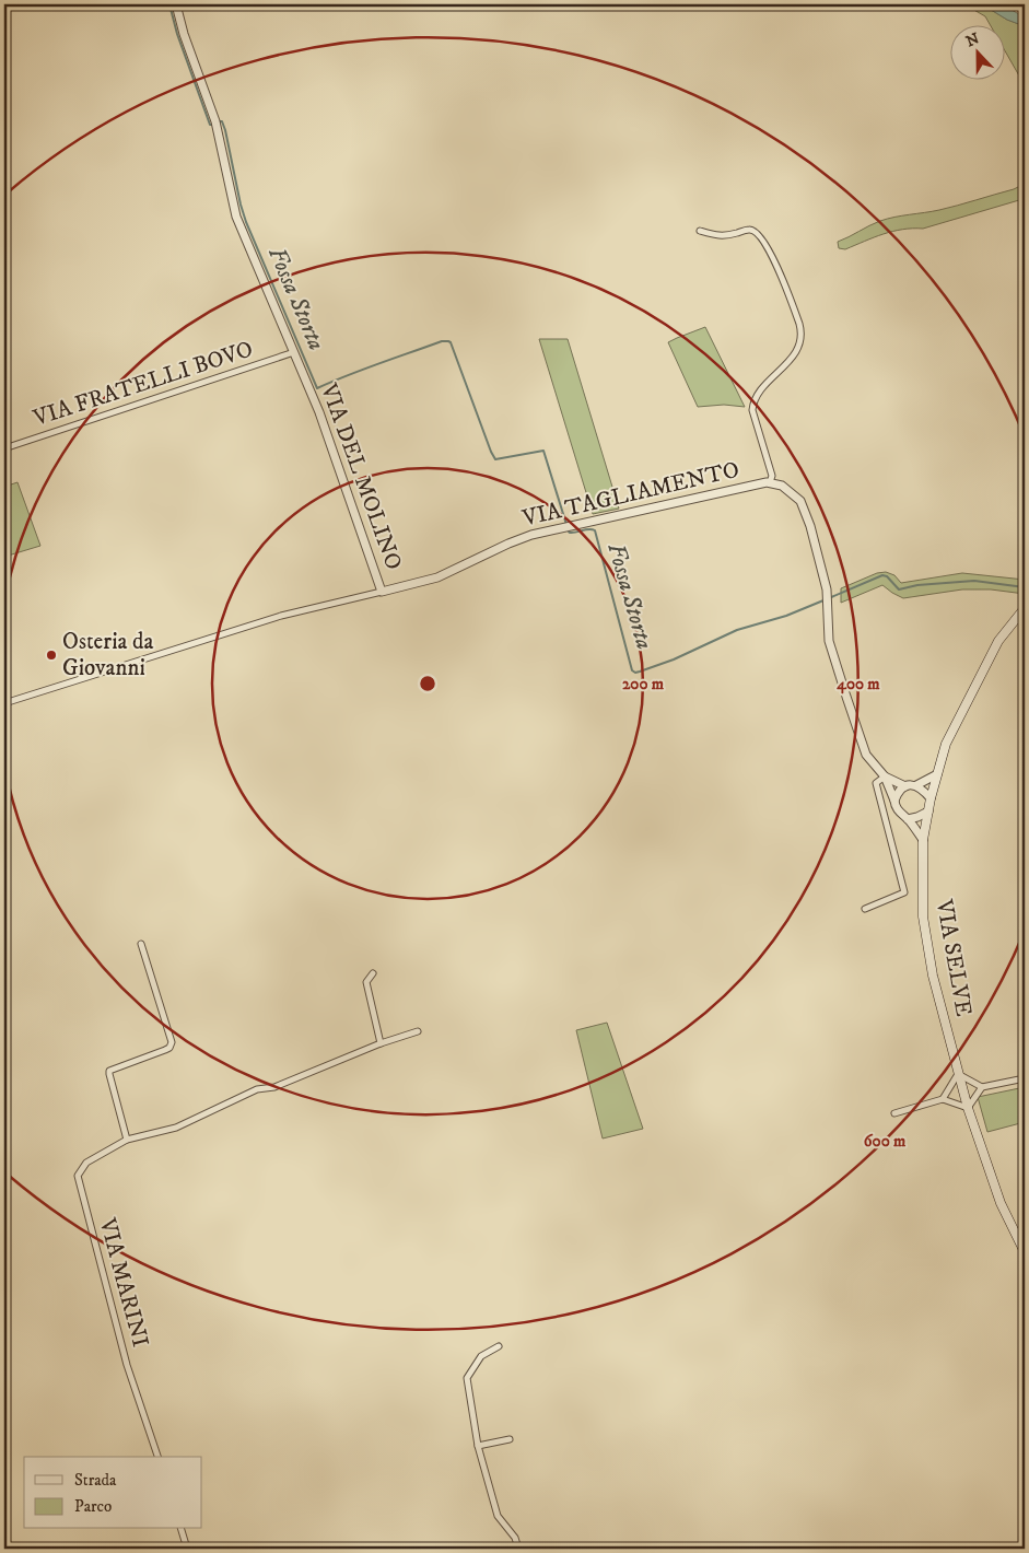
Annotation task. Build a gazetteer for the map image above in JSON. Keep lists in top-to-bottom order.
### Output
{
  "streets": {
    "main road": ["VIA SELVE"],
    "street": [
      "VIA FRATELLI BOVO",
      "VIA DEL MOLINO",
      "VIA TAGLIAMENTO",
      "VIA MARINI"
    ]
  },
  "crossings": [
    ["VIA FRATELLI BOVO", "VIA DEL MOLINO"],
    ["VIA DEL MOLINO", "VIA TAGLIAMENTO"],
    ["VIA TAGLIAMENTO", "VIA SELVE"]
  ],
  "water": ["Fossa Storta"],
  "places": ["Osteria da Giovanni"],
  "legend": ["Strada", "Parco"],
  "north": "top",
  "rings": ["200 m", "400 m", "600 m"]
}
